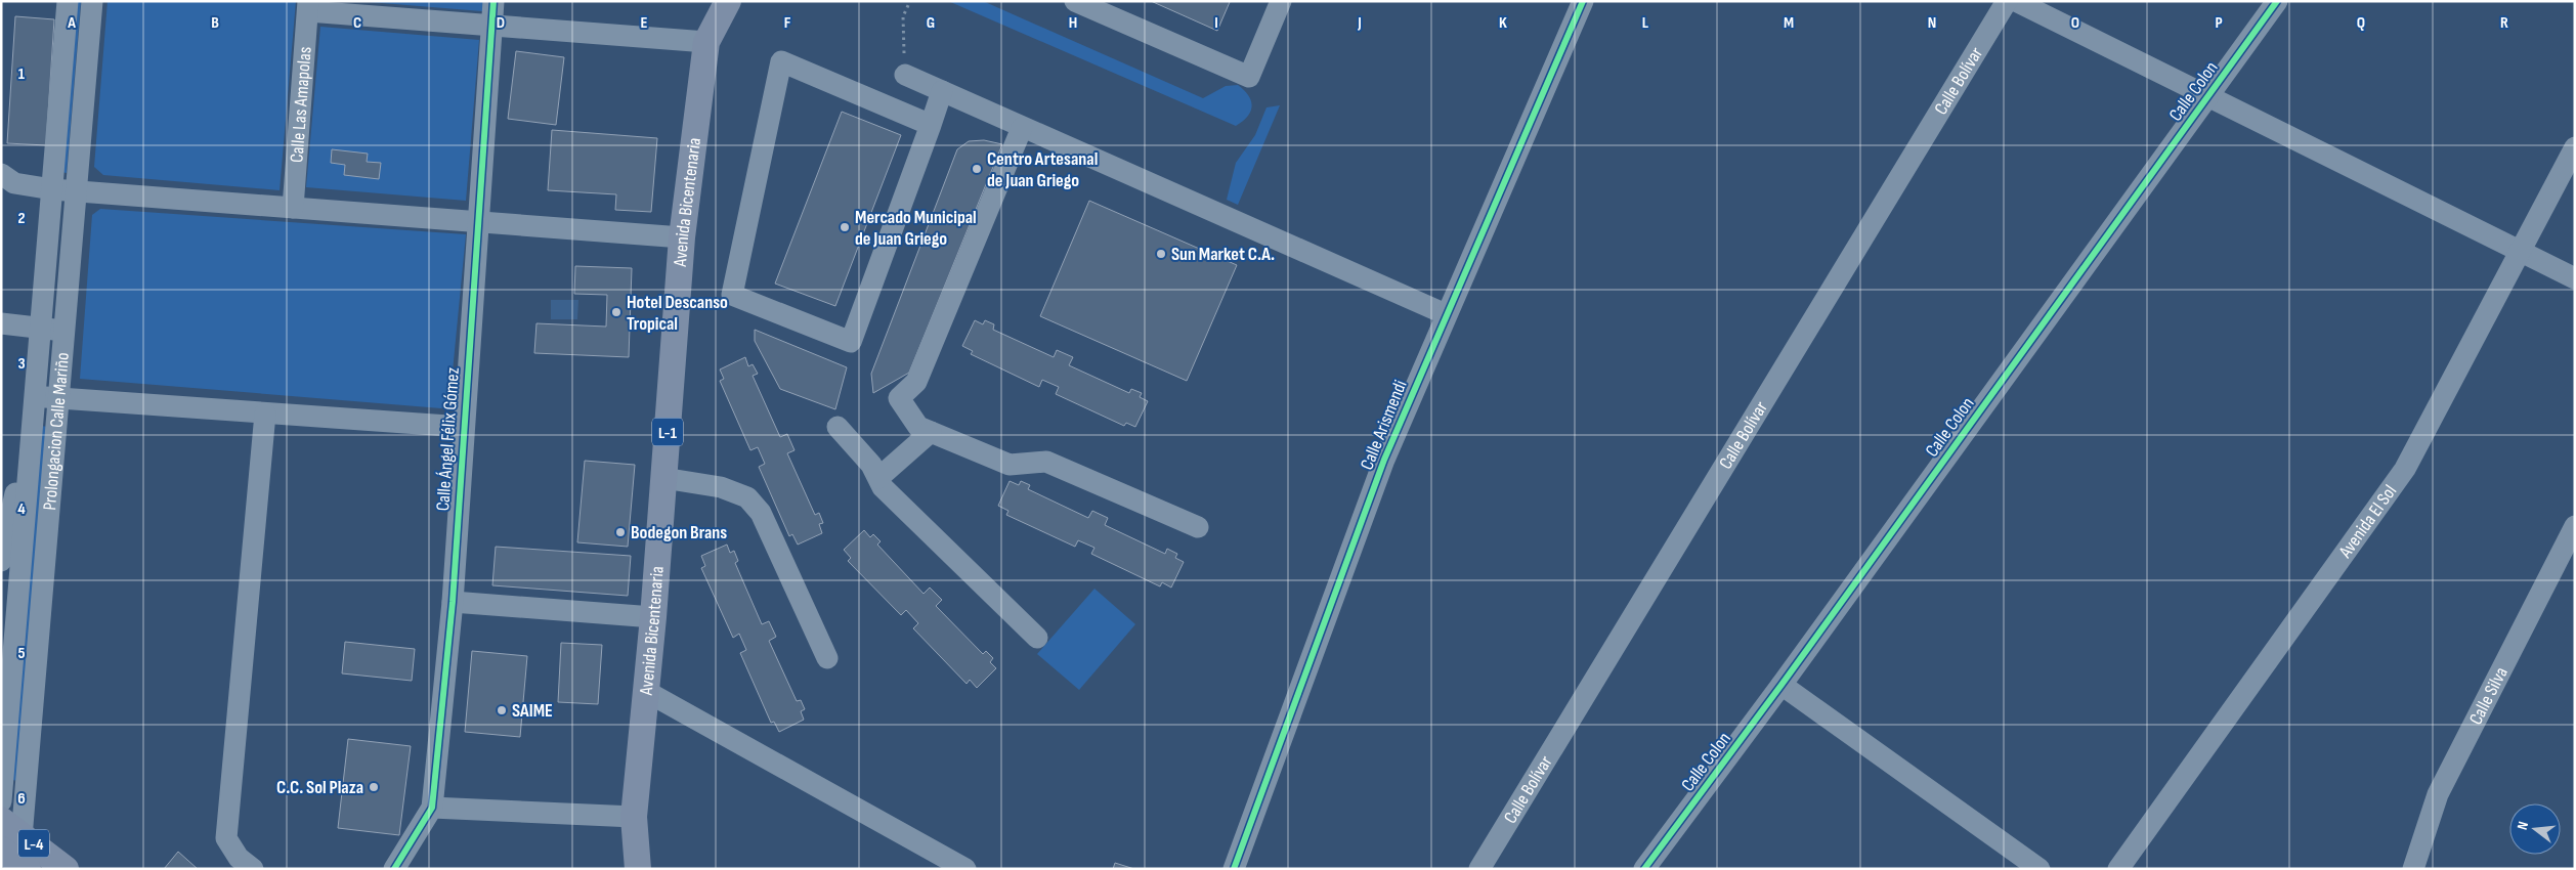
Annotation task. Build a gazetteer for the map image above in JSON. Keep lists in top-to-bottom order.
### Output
{
  "streets": {
    "main road": ["Avenida Bicentenaria", "L-1", "L-4"],
    "street": [
      "Calle Bolívar",
      "Calle Colon",
      "Calle Las Amapolas",
      "Calle Arismendi",
      "Prolongacion Calle Mariño",
      "Calle Ángel Félix Gómez",
      "Avenida El Sol",
      "Calle Silva"
    ]
  },
  "crossings": [
    ["Prolongacion Calle Mariño", "L-4"]
  ],
  "places": [
    "Centro Artesanal de Juan Griego",
    "Mercado Municipal de Juan Griego",
    "Sun Market C.A.",
    "Hotel Descanso Tropical",
    "Bodegon Brans",
    "SAIME",
    "C.C. Sol Plaza"
  ],
  "north": "left",
  "grid": {
    "columns": [
      "A",
      "B",
      "C",
      "D",
      "E",
      "F",
      "G",
      "H",
      "I",
      "J",
      "K",
      "L",
      "M",
      "N",
      "O",
      "P",
      "Q",
      "R"
    ],
    "rows": [
      "1",
      "2",
      "3",
      "4",
      "5",
      "6"
    ]
  }
}
